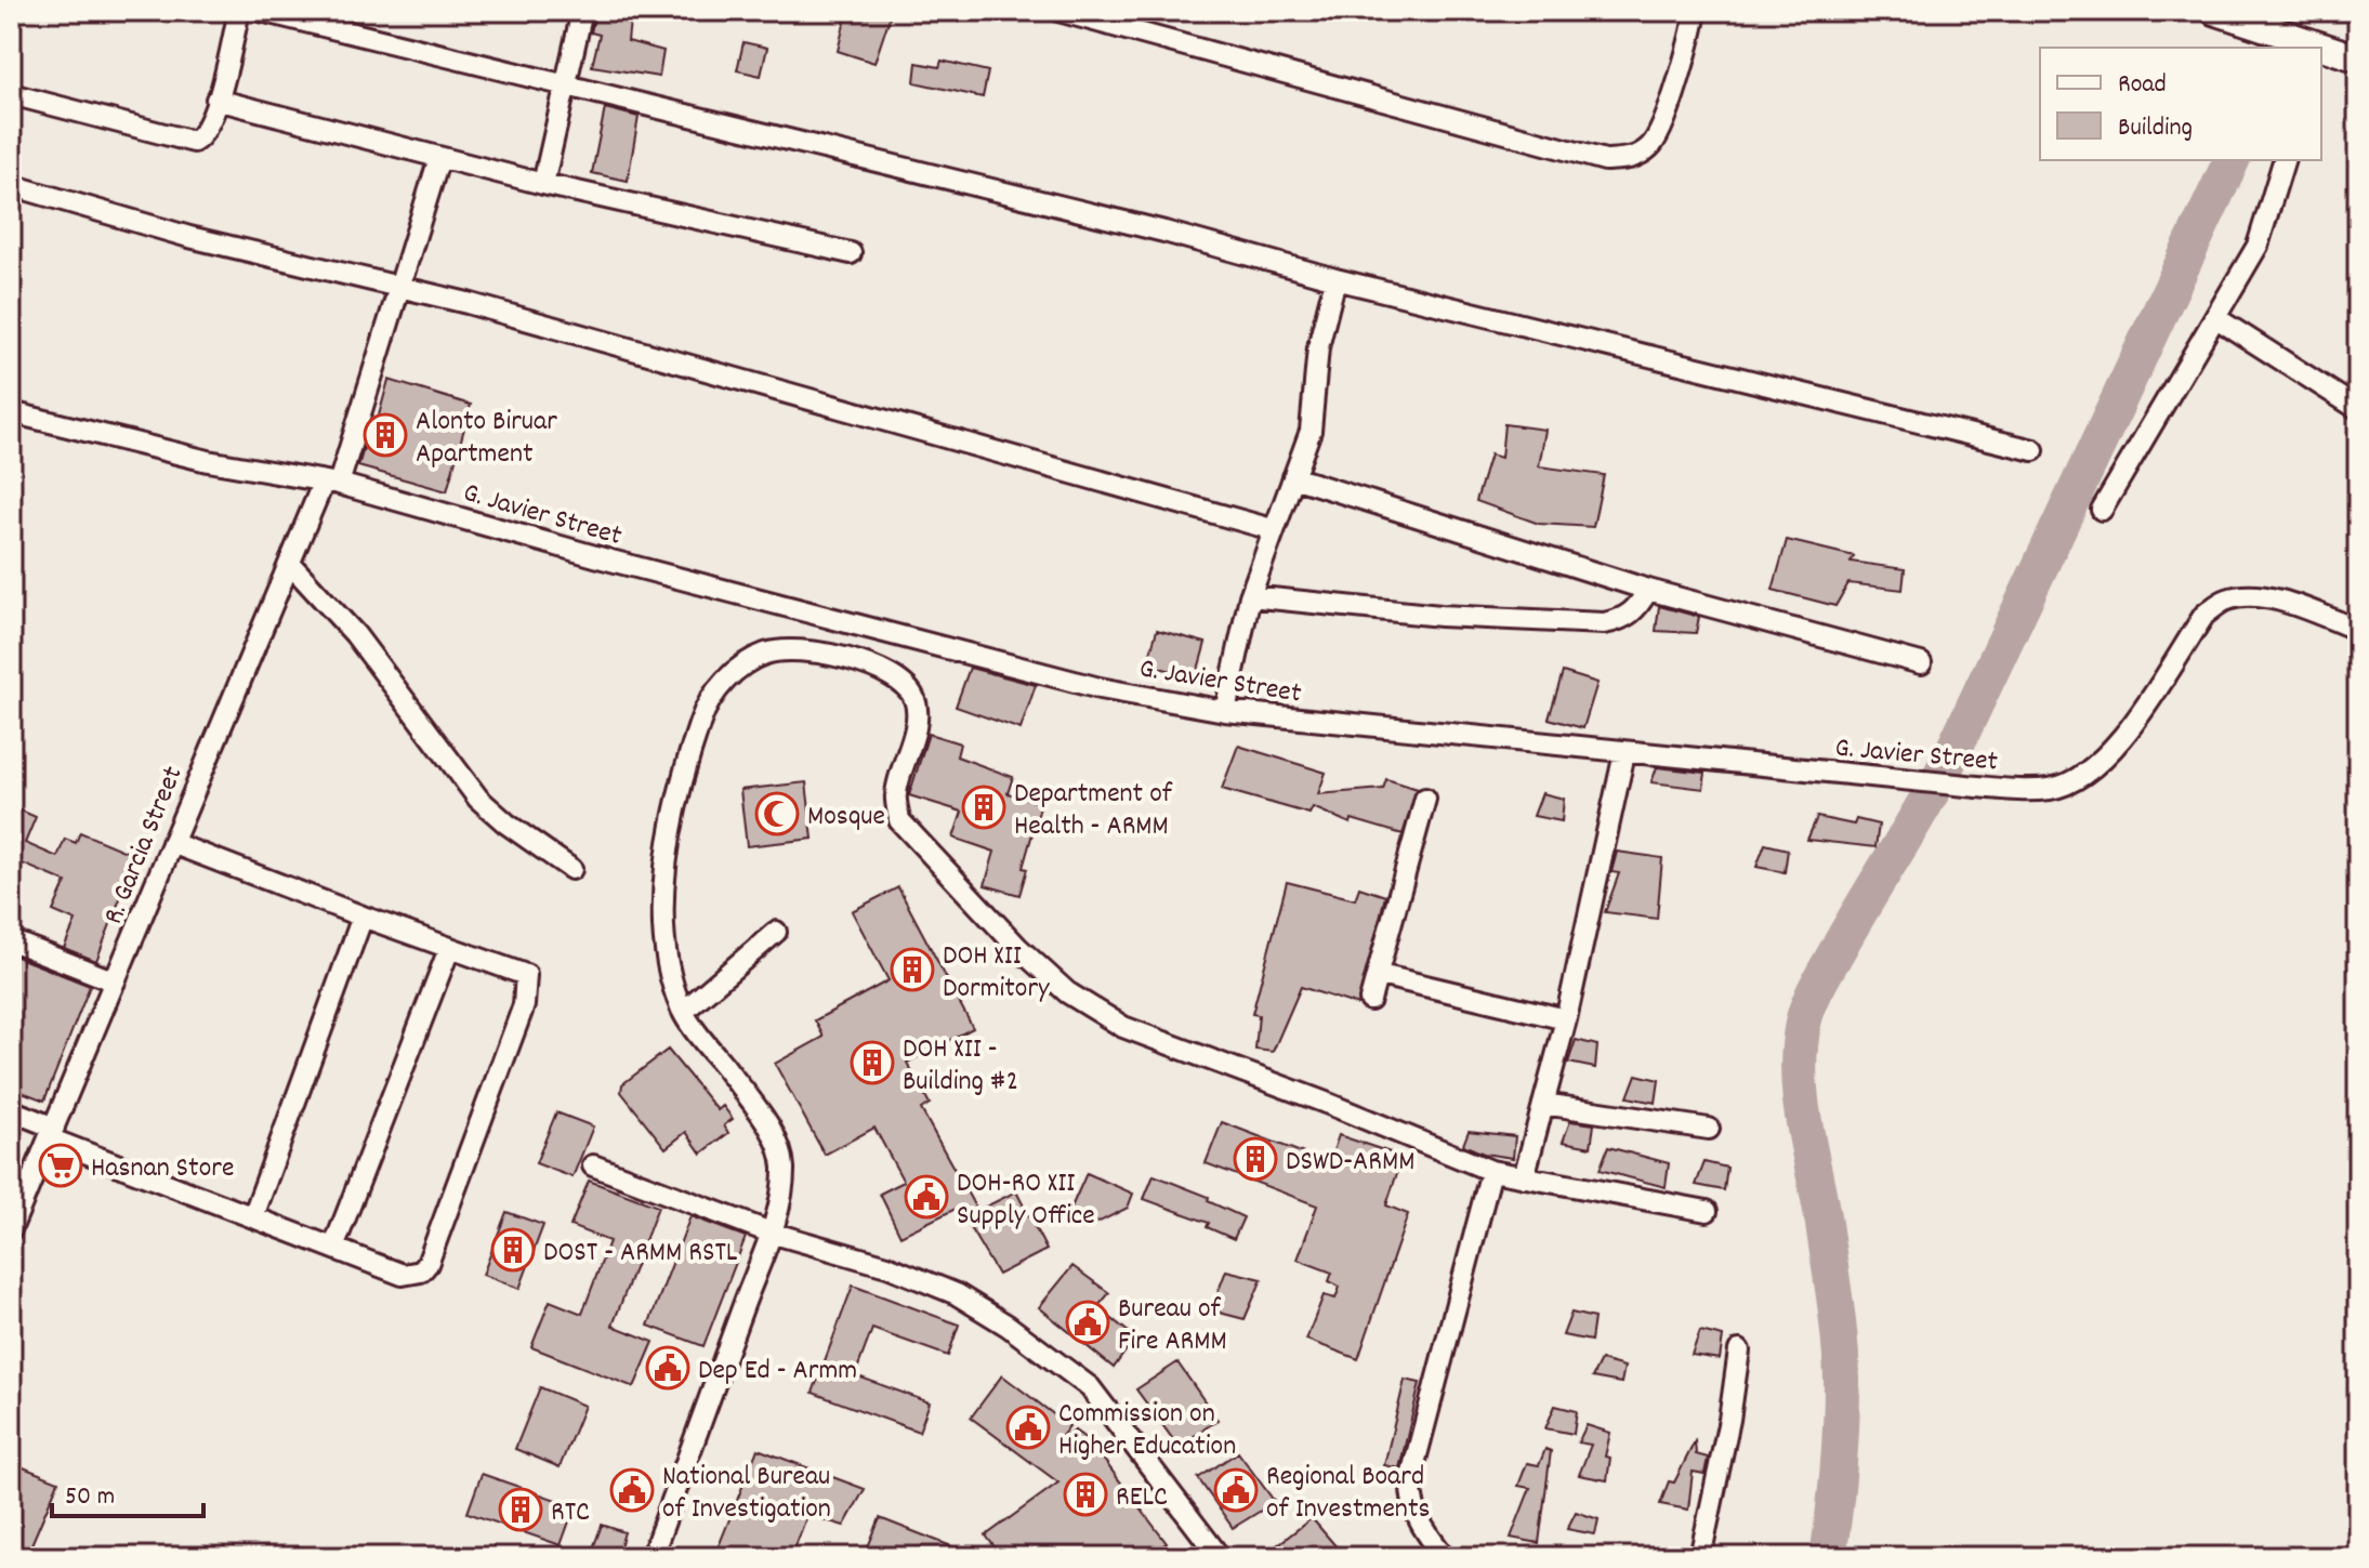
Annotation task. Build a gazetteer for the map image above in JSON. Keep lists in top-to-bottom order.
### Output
{
  "streets": {
    "street": ["G. Javier Street", "R. Garcia Street"]
  },
  "crossings": [
    ["G. Javier Street", "R. Garcia Street"]
  ],
  "places": {
    "building": [
      "Alonto Biruar Apartment",
      "Department of Health - ARMM",
      "DOH XII Dormitory",
      "DOH XII - Building #2",
      "DSWD-ARMM",
      "DOST - ARMM RSTL",
      "RELC",
      "RTC"
    ],
    "mosque": ["Mosque"],
    "supermarket": ["Hasnan Store"],
    "public building": [
      "DOH-RO XII Supply Office",
      "Bureau of Fire ARMM",
      "Dep Ed - Armm",
      "Commission on Higher Education",
      "National Bureau of Investigation",
      "Regional Board of Investments"
    ]
  },
  "legend": ["Road", "Building"],
  "scale_bar": "50 m"
}
